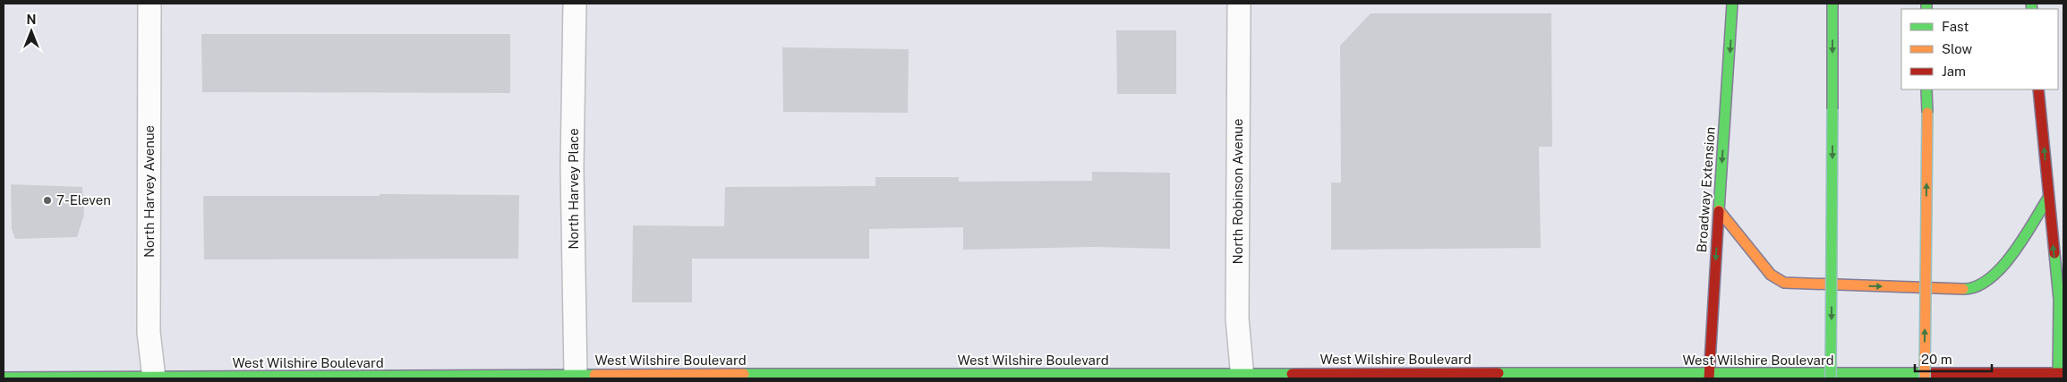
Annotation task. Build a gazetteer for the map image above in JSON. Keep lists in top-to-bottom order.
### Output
{
  "streets": {
    "main road": ["Broadway Extension", "West Wilshire Boulevard"],
    "street": ["North Harvey Place", "North Harvey Avenue", "North Robinson Avenue"]
  },
  "crossings": [
    ["North Harvey Place", "West Wilshire Boulevard"],
    ["Broadway Extension", "West Wilshire Boulevard"],
    ["North Harvey Avenue", "West Wilshire Boulevard"],
    ["North Robinson Avenue", "West Wilshire Boulevard"]
  ],
  "one_way": ["Broadway Extension"],
  "places": ["7-Eleven"],
  "legend": ["Fast", "Slow", "Jam"],
  "scale_bar": "20 m",
  "north": "top"
}
